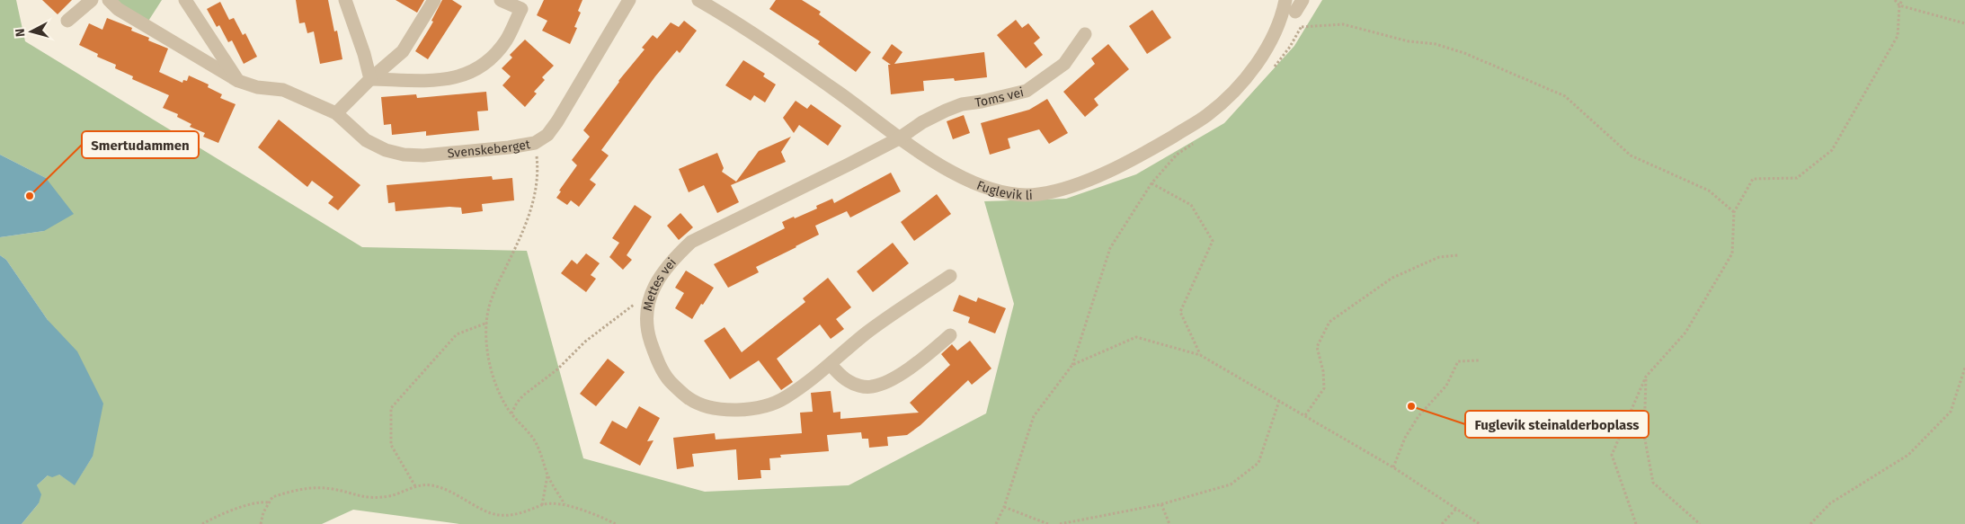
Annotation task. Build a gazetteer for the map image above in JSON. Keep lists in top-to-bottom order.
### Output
{
  "streets": {
    "street": [
      "Toms vei",
      "Svenskeberget",
      "Fuglevik li",
      "Mettes vei"
    ]
  },
  "crossings": [
    ["Toms vei", "Fuglevik li"],
    ["Toms vei", "Mettes vei"],
    ["Fuglevik li", "Mettes vei"]
  ],
  "places": ["Smertudammen", "Fuglevik steinalderboplass"],
  "north": "left"
}
